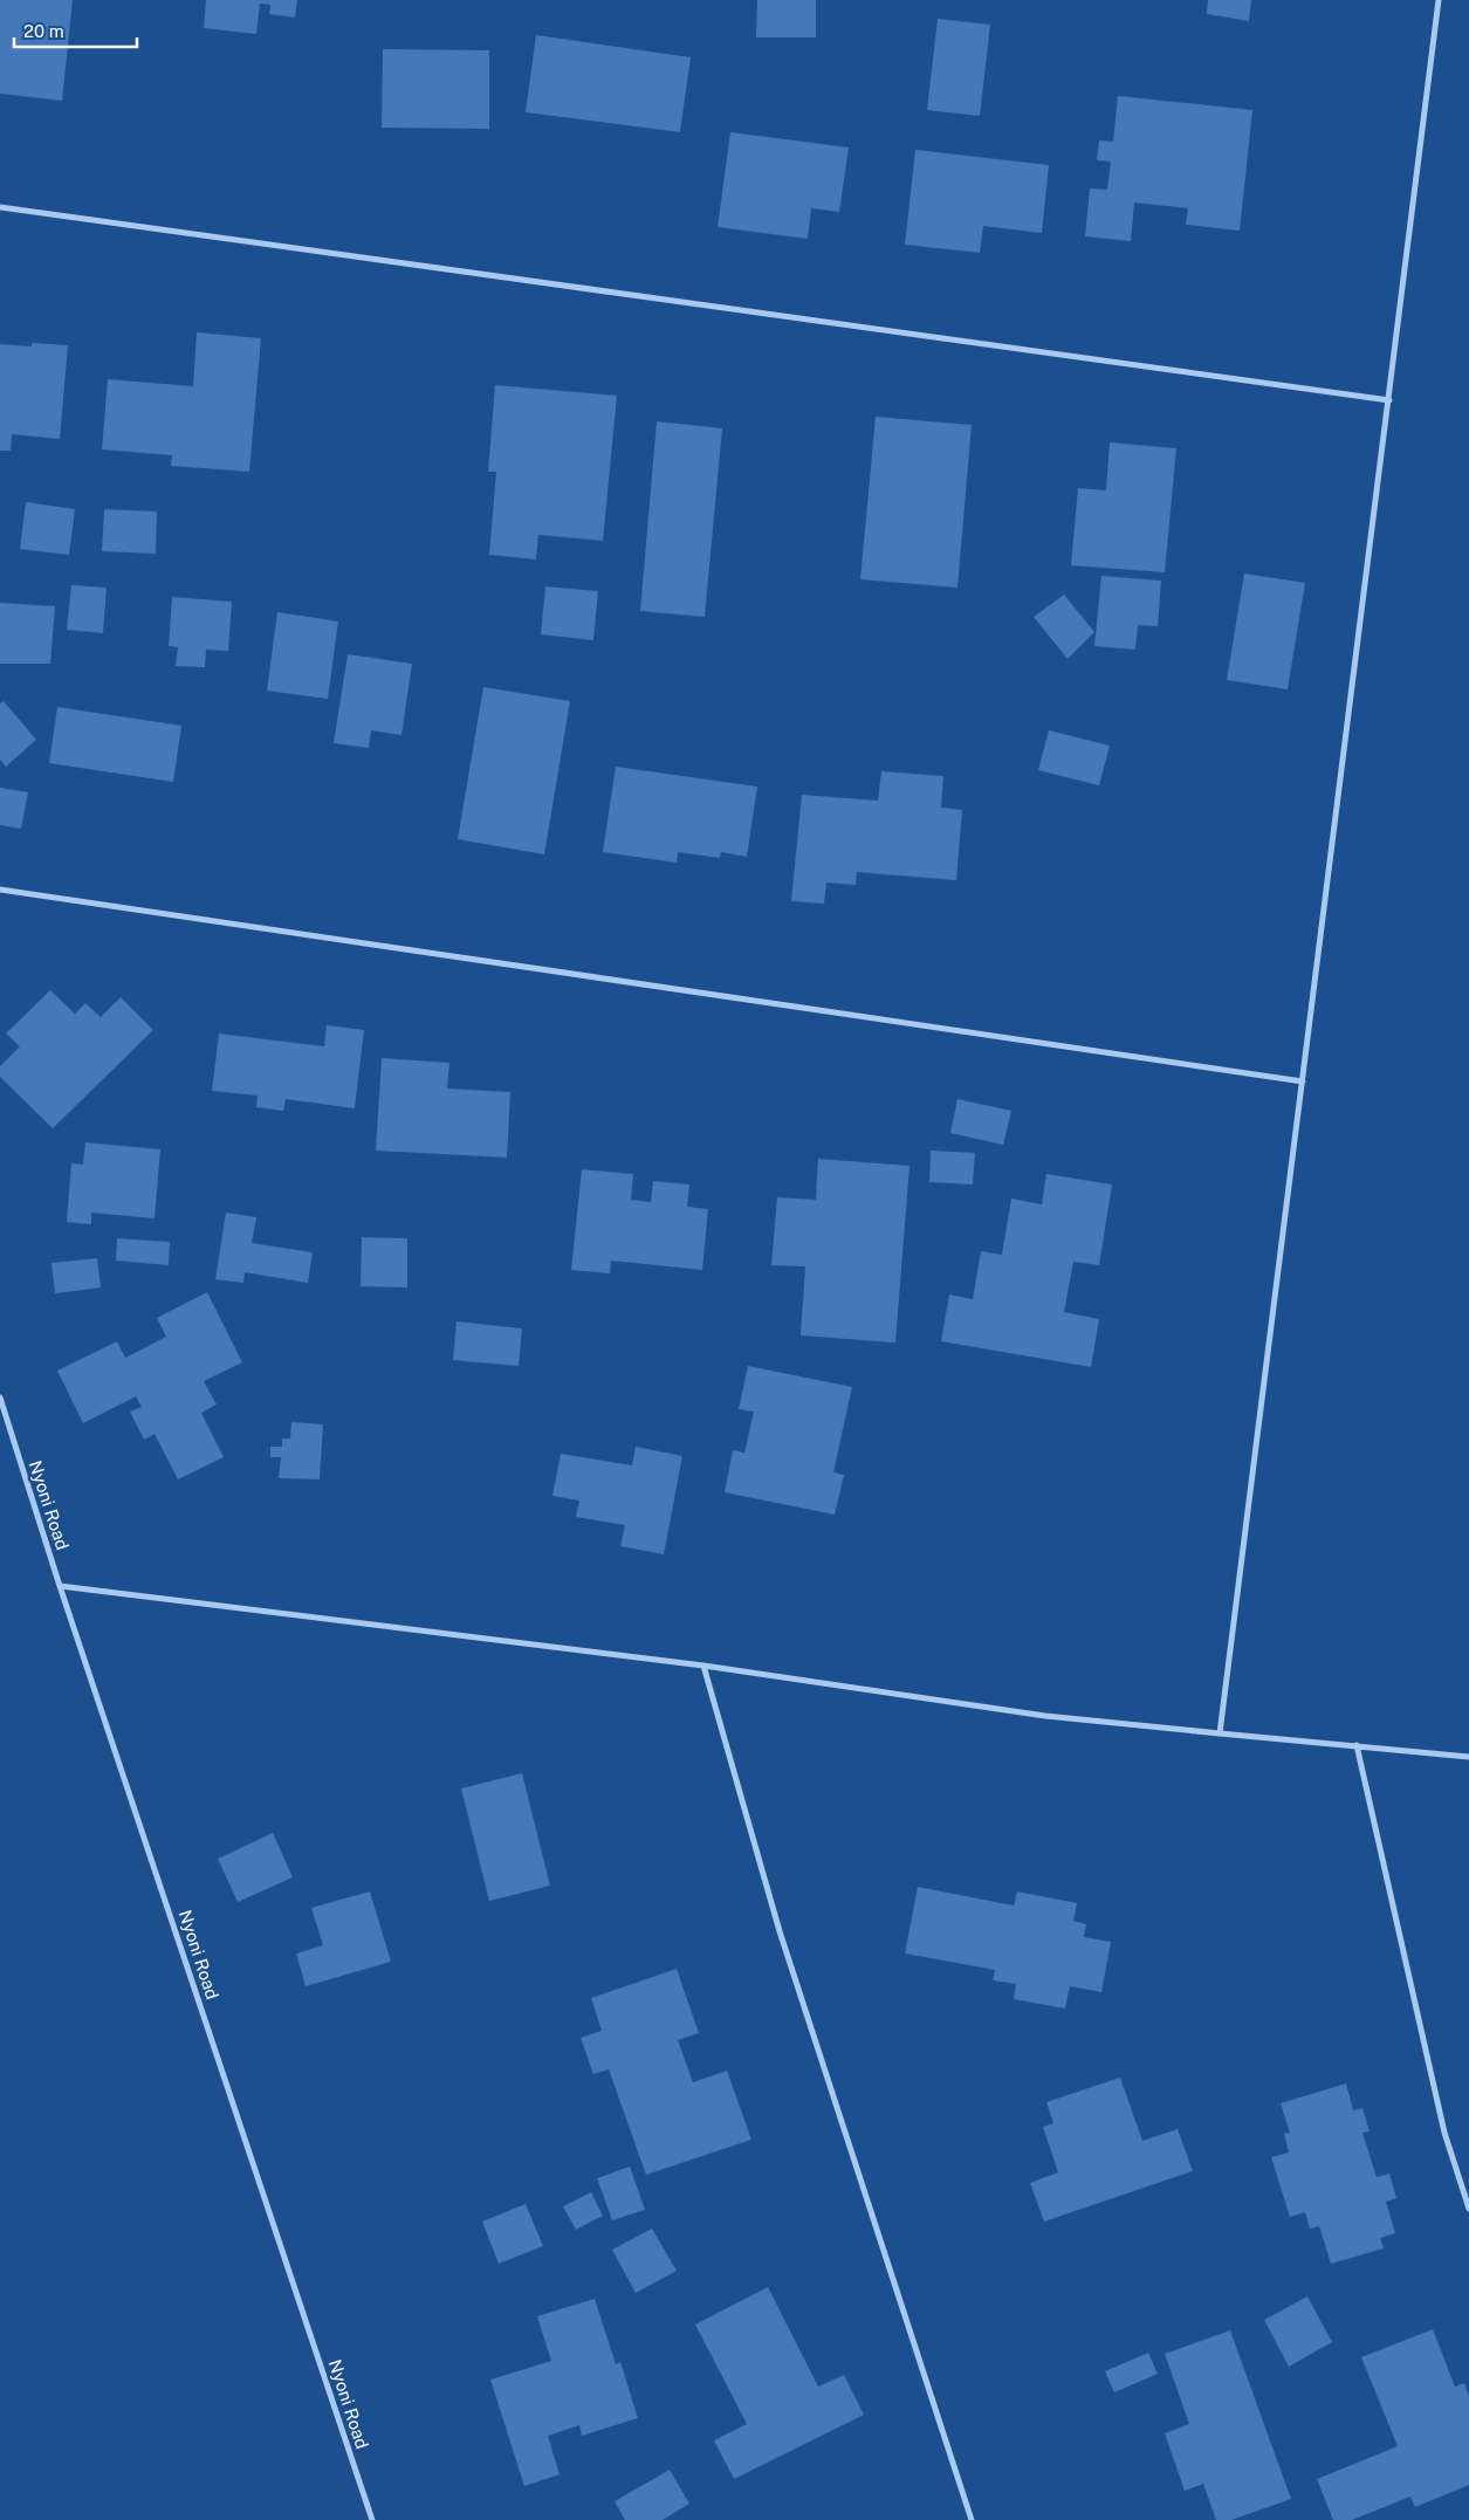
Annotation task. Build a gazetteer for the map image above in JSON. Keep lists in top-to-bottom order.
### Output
{
  "streets": {
    "street": ["Nyoni Road"]
  },
  "scale_bar": "20 m"
}
